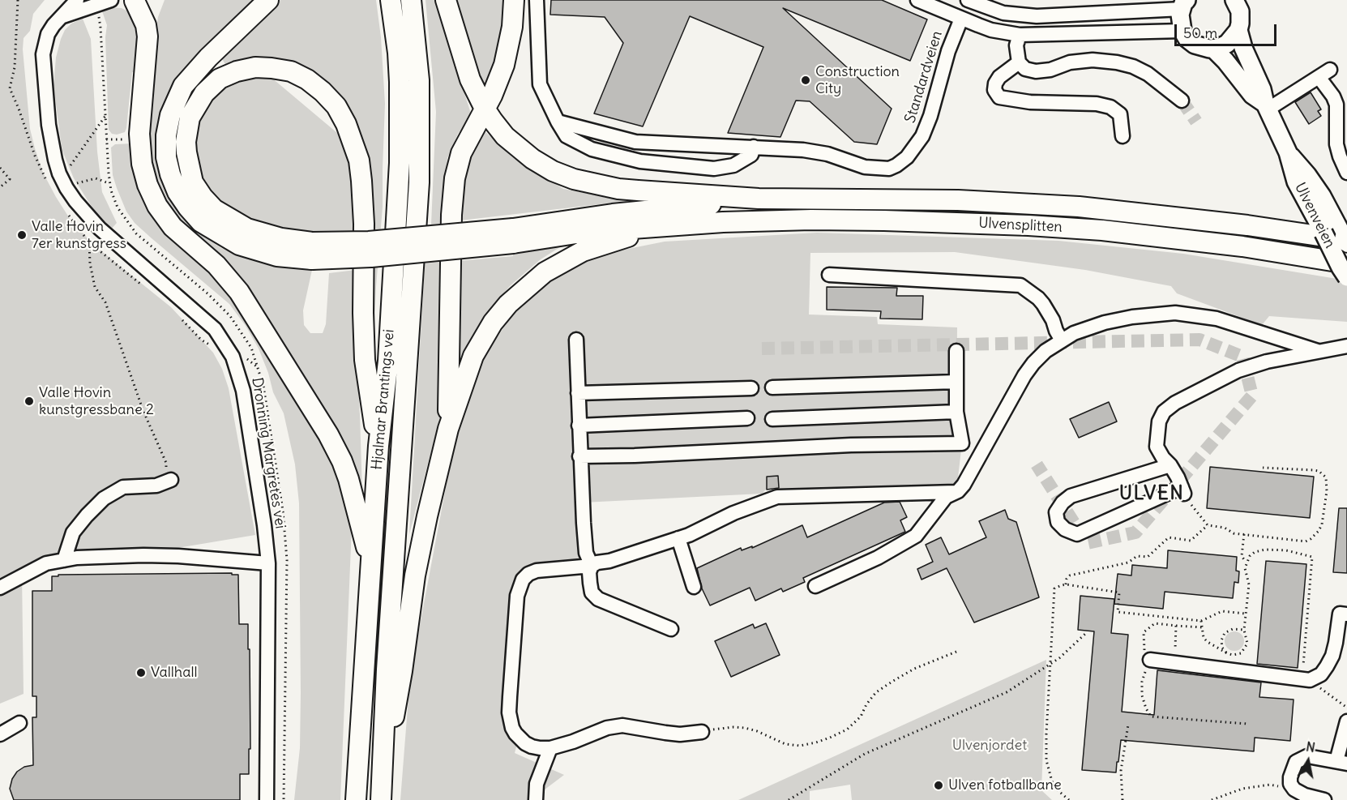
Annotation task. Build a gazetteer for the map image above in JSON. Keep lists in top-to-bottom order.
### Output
{
  "streets": {
    "highway": ["Ulvensplitten", "Hjalmar Brantings vei"],
    "main road": ["Ulvenveien"],
    "street": ["Standardveien", "Dronning Margretes vei"]
  },
  "crossings": [
    ["Ulvenveien", "Ulvensplitten"]
  ],
  "districts": ["ULVEN"],
  "parks": ["Ulvenjordet"],
  "places": [
    "Construction City",
    "Valle Hovin 7er kunstgress",
    "Valle Hovin kunstgressbane 2",
    "Vallhall",
    "Ulven fotballbane"
  ],
  "scale_bar": "50 m",
  "north": "top"
}
